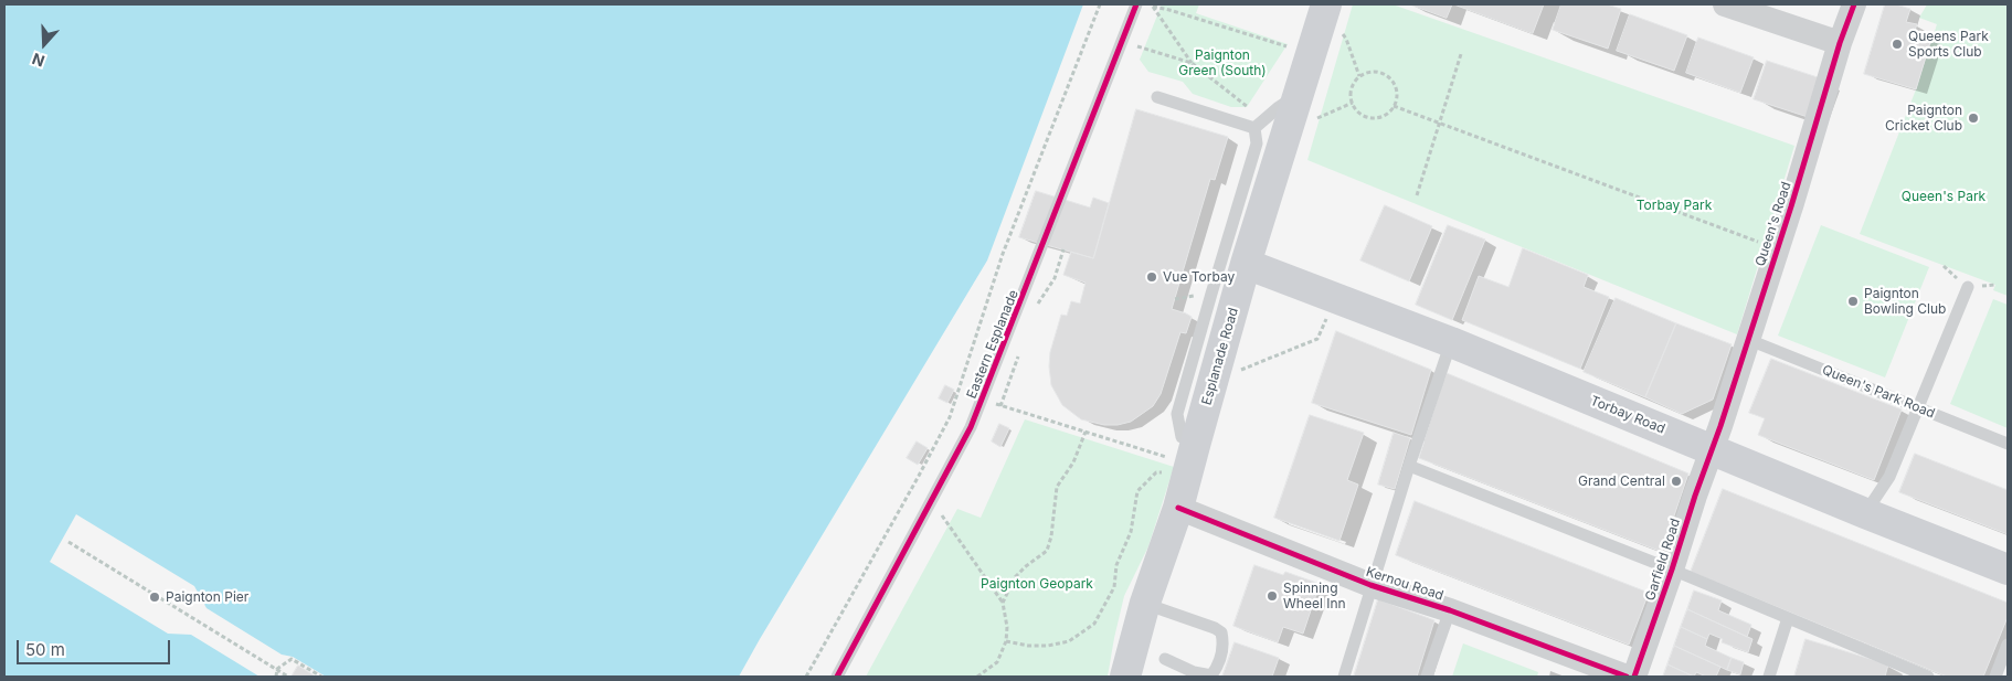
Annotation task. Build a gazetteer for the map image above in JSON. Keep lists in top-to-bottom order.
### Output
{
  "streets": {
    "main road": ["Esplanade Road", "Torbay Road"],
    "street": ["Queen's Road", "Garfield Road", "Kernou Road"],
    "lane": ["Eastern Esplanade", "Queen's Park Road"]
  },
  "crossings": [
    ["Queen's Road", "Queen's Park Road"],
    ["Queen's Road", "Torbay Road"],
    ["Queen's Road", "Garfield Road"],
    ["Esplanade Road", "Torbay Road"],
    ["Esplanade Road", "Kernou Road"],
    ["Torbay Road", "Garfield Road"]
  ],
  "parks": [
    "Paignton Green (South)",
    "Queen's Park",
    "Torbay Park",
    "Paignton Geopark"
  ],
  "places": [
    "Queens Park Sports Club",
    "Paignton Cricket Club",
    "Vue Torbay",
    "Paignton Bowling Club",
    "Grand Central",
    "Spinning Wheel Inn",
    "Paignton Pier"
  ],
  "scale_bar": "50 m",
  "north": "bottom"
}
